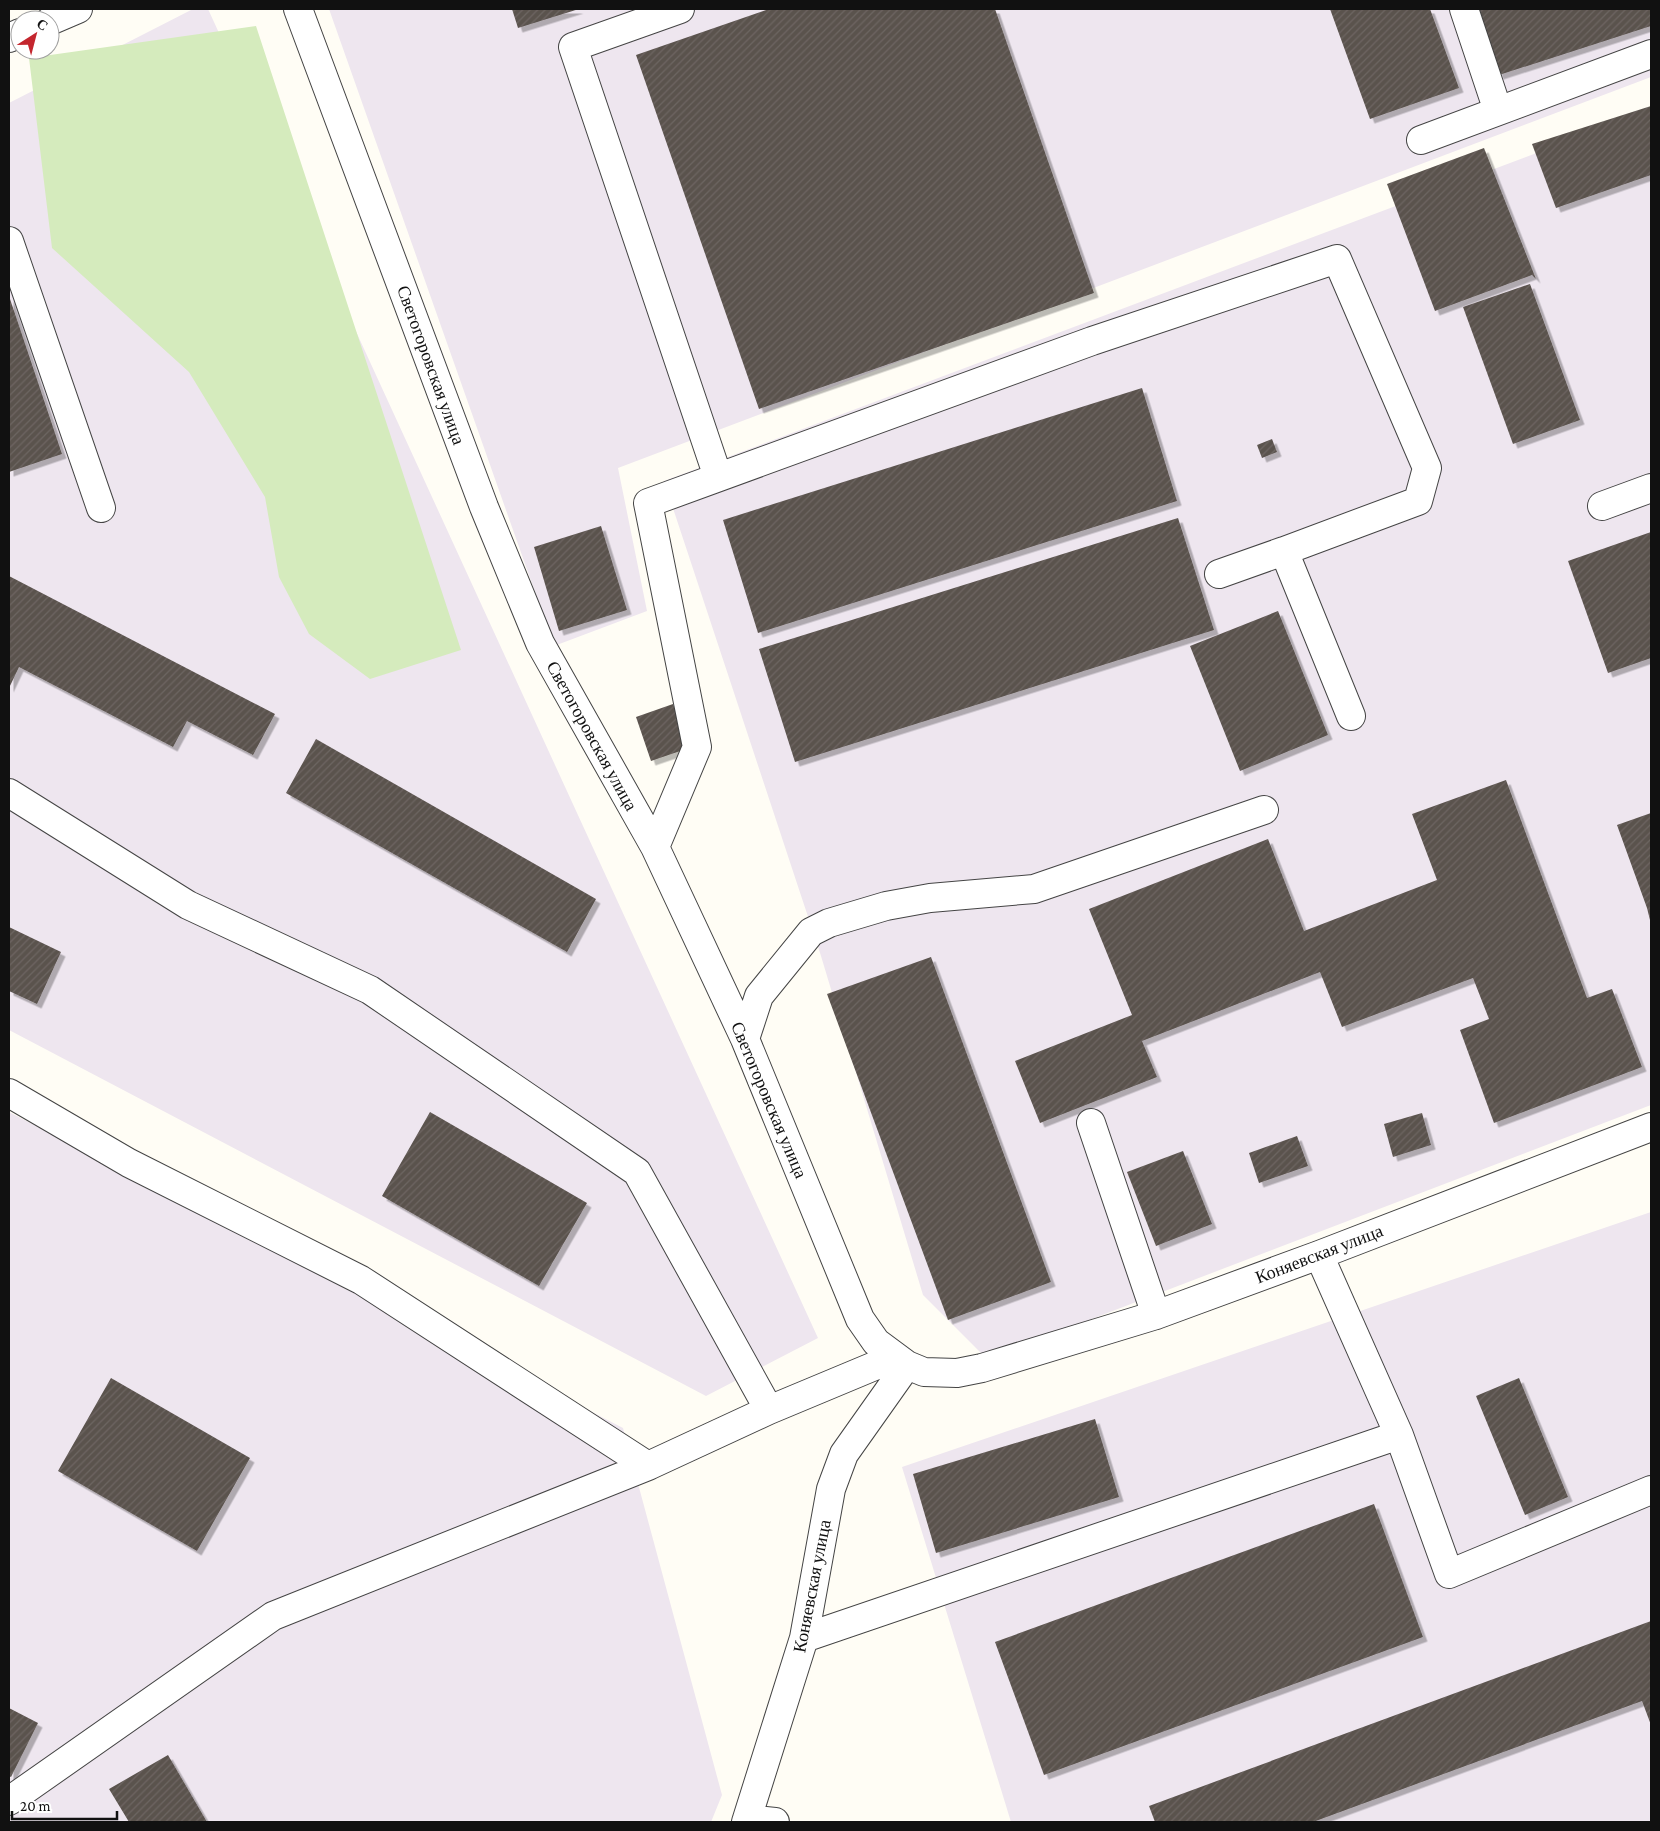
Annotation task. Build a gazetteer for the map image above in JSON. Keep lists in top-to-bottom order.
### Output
{
  "streets": {
    "street": ["Светогоровская улица", "Коняевская улица"]
  },
  "crossings": [
    ["Светогоровская улица", "Коняевская улица"]
  ],
  "scale_bar": "20 m",
  "north": "top right"
}
